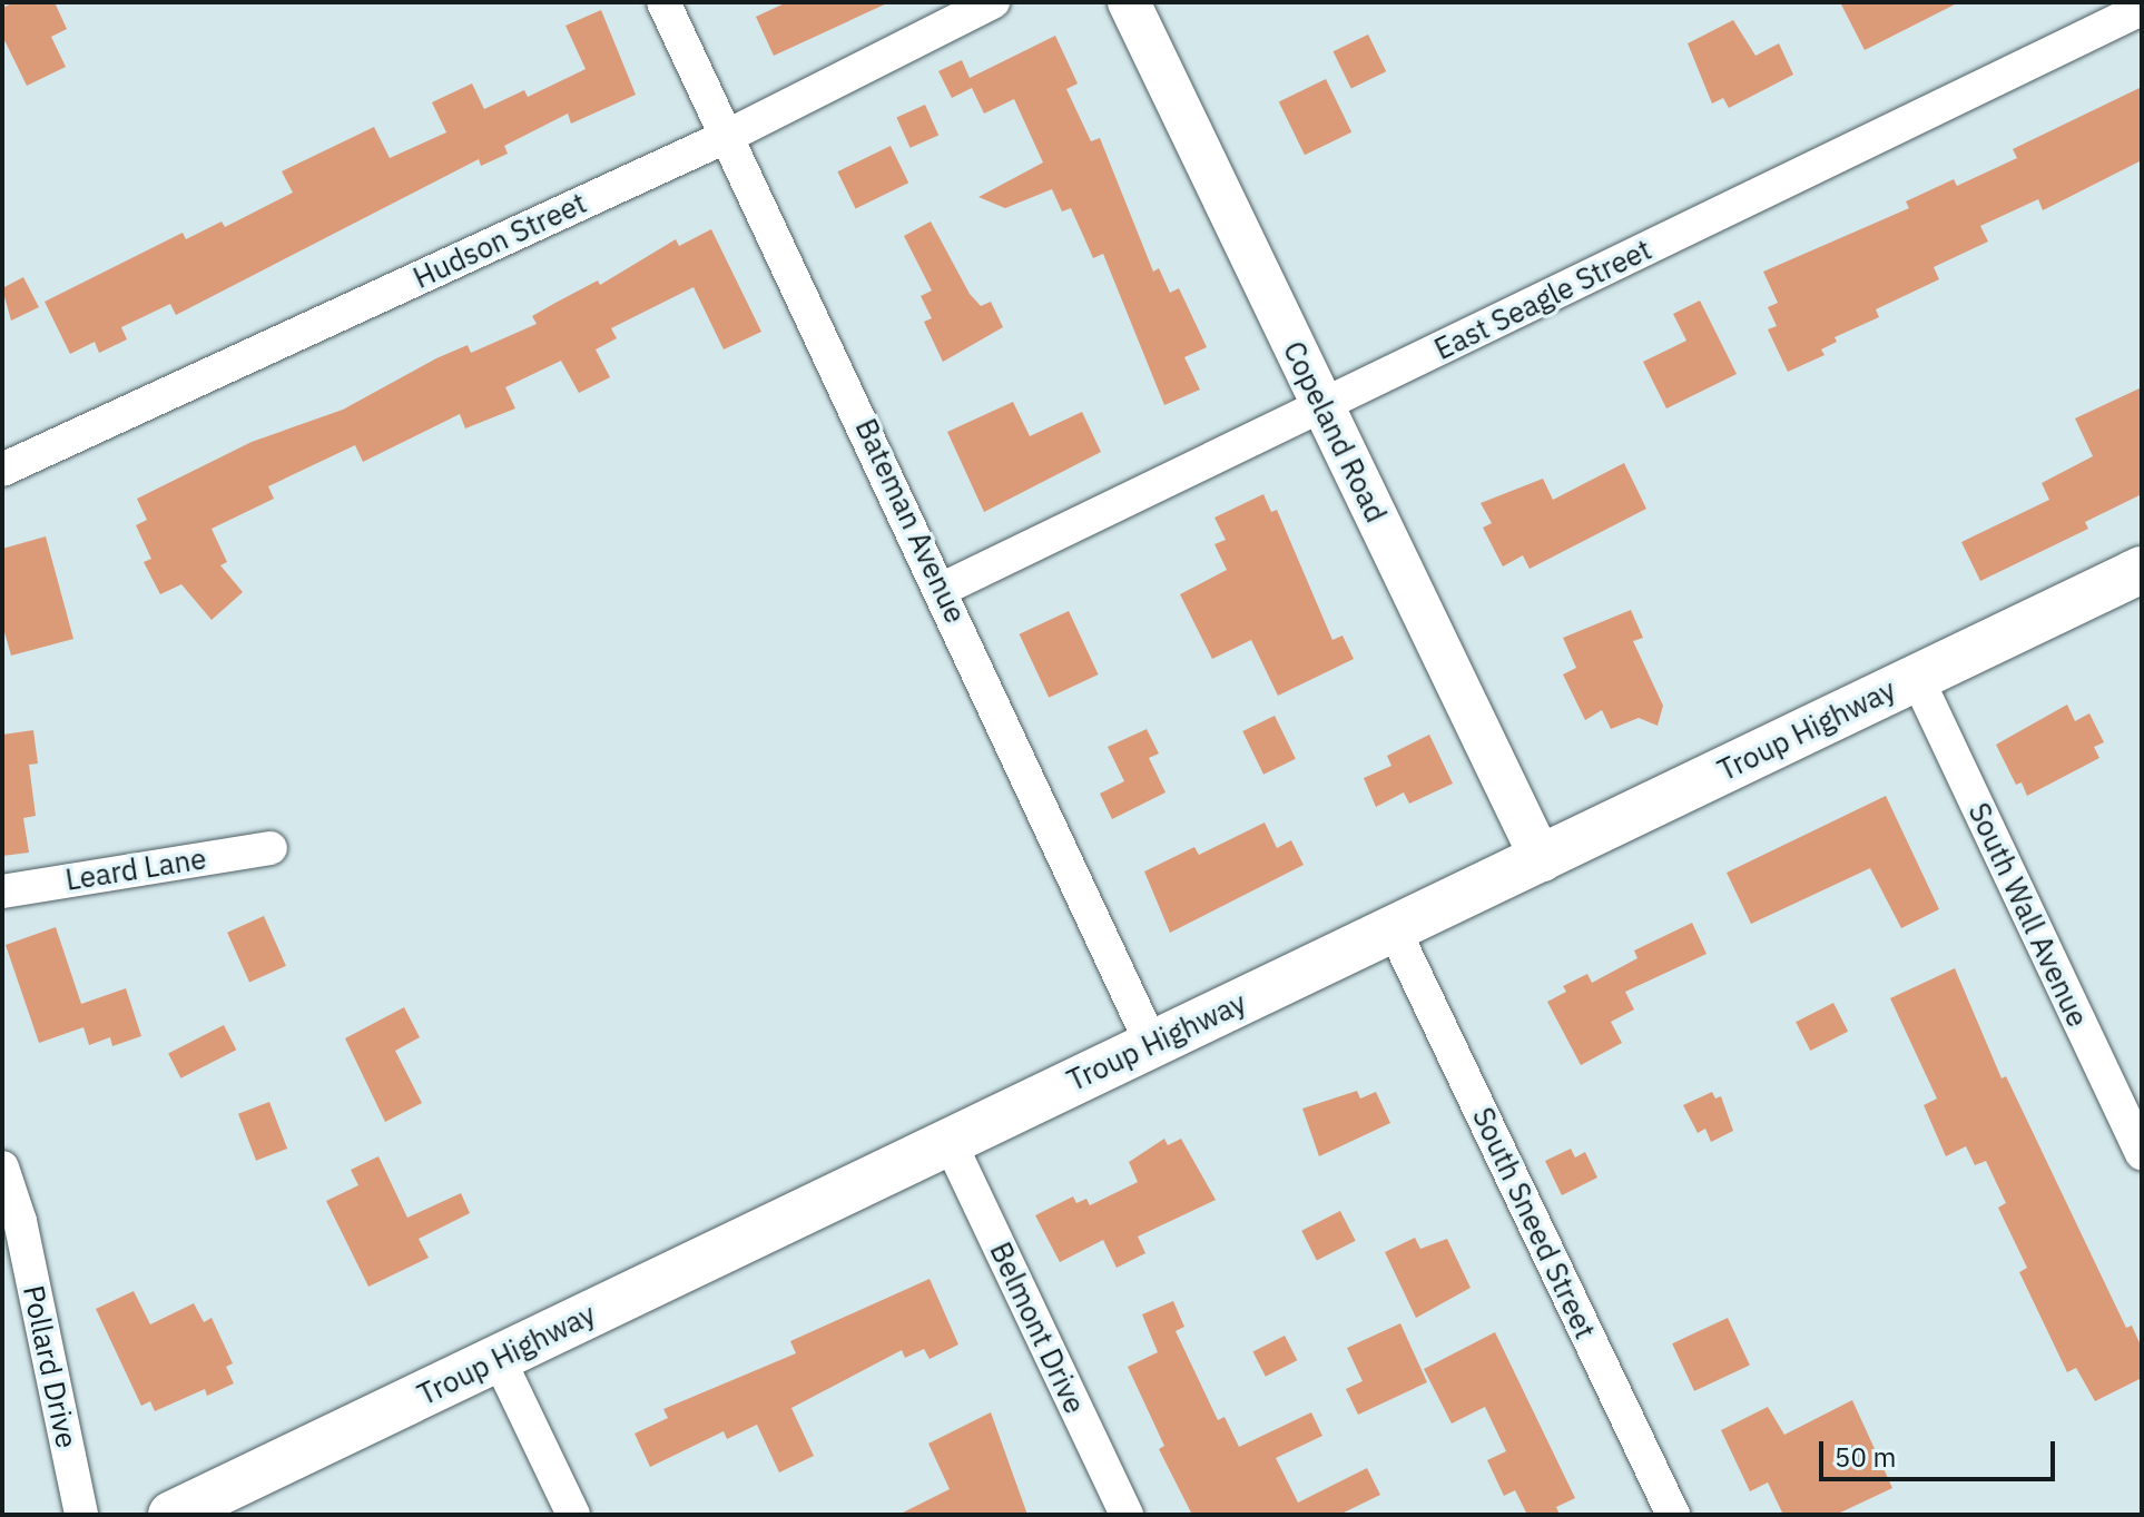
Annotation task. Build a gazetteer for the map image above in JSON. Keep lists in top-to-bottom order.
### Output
{
  "streets": {
    "main road": ["Troup Highway"],
    "street": [
      "Hudson Street",
      "East Seagle Street",
      "Copeland Road",
      "Bateman Avenue",
      "Leard Lane",
      "South Wall Avenue",
      "South Sneed Street",
      "Belmont Drive",
      "Pollard Drive"
    ]
  },
  "crossings": [
    ["Hudson Street", "Bateman Avenue"],
    ["East Seagle Street", "Copeland Road"],
    ["East Seagle Street", "Bateman Avenue"],
    ["Copeland Road", "Troup Highway"],
    ["Bateman Avenue", "Troup Highway"],
    ["Troup Highway", "South Wall Avenue"],
    ["Troup Highway", "South Sneed Street"],
    ["Troup Highway", "Belmont Drive"]
  ],
  "scale_bar": "50 m"
}
